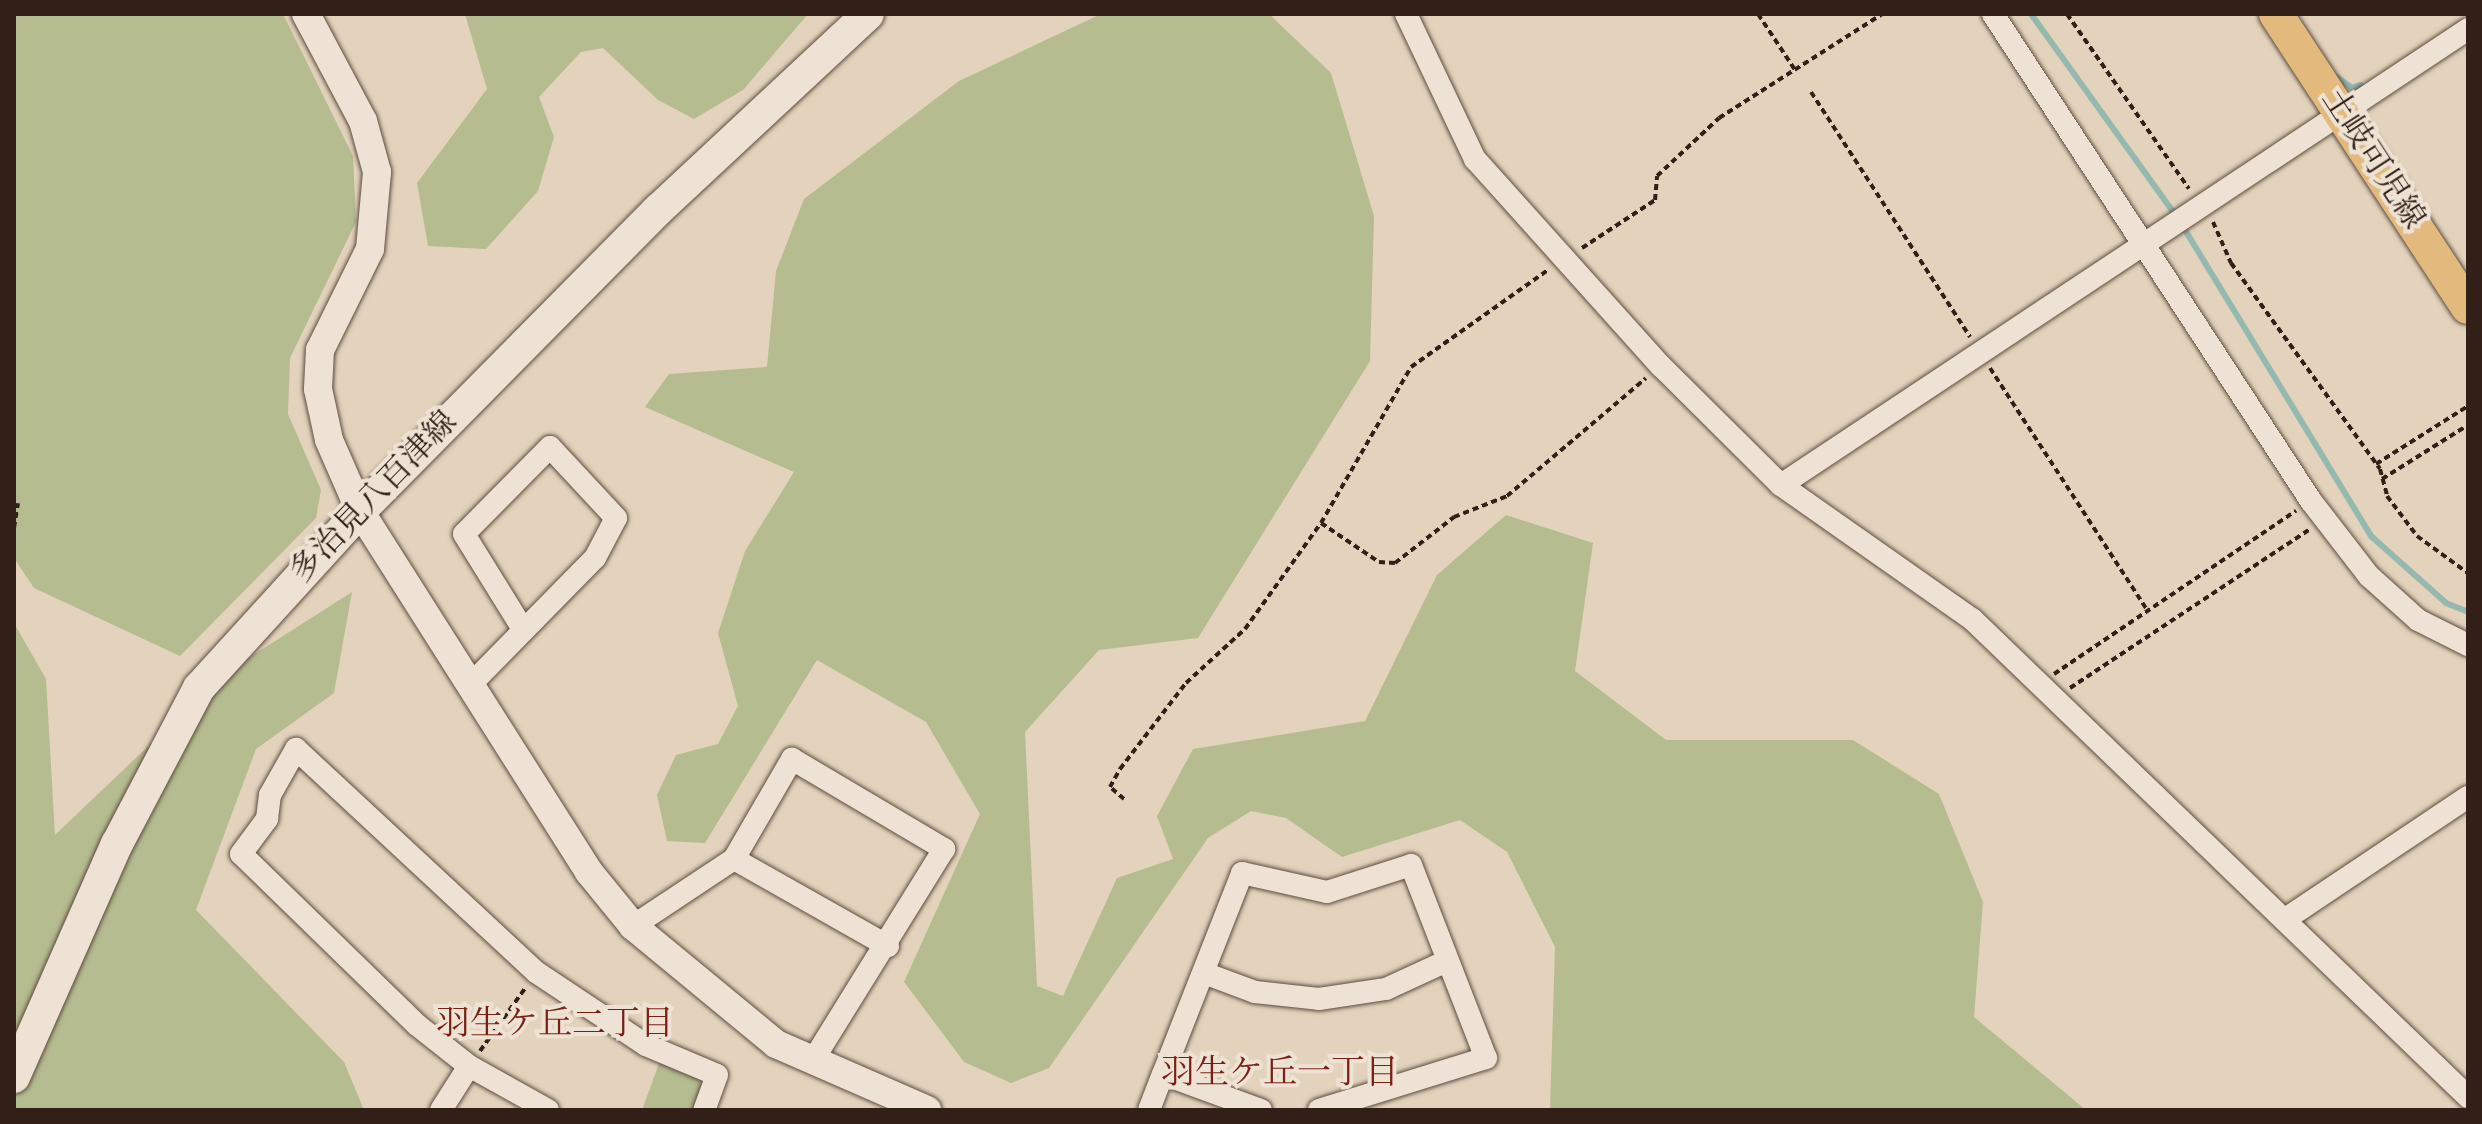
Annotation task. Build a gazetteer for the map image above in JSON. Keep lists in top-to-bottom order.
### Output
{
  "streets": {
    "main road": ["土岐可児線", "多治見八百津線"]
  },
  "districts": ["羽生ケ丘二丁目", "羽生ケ丘一丁目"]
}
